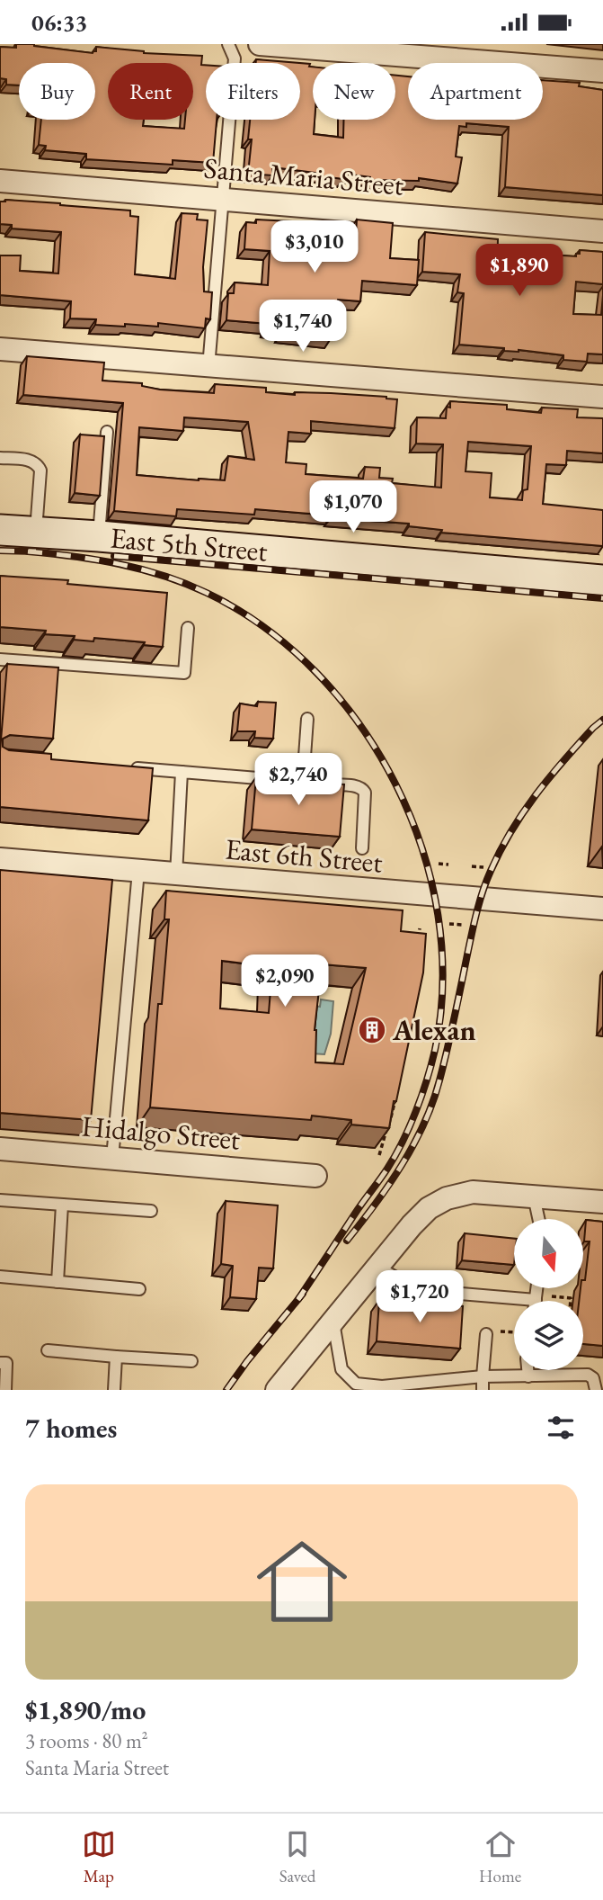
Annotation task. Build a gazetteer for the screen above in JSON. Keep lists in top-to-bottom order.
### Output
{
  "streets": {
    "street": [
      "Santa Maria Street",
      "East 5th Street",
      "East 6th Street",
      "Hidalgo Street"
    ]
  },
  "places": {
    "building": ["Alexan"]
  },
  "north": "bottom",
  "page": {
    "status": "06:33",
    "chip": [
      "Buy",
      "Rent",
      "Filters",
      "New",
      "Apartment"
    ],
    "price": [
      "$3,010",
      "$1,890",
      "$1,740",
      "$1,070",
      "$2,740",
      "$2,090",
      "$1,720"
    ],
    "heading": "7 homes",
    "list": [
      {
        "name": "$1,890/mo",
        "note": "3 rooms · 80 m² · Santa Maria Street"
      }
    ],
    "tabs": ["Map", "Saved", "Home"]
  }
}
